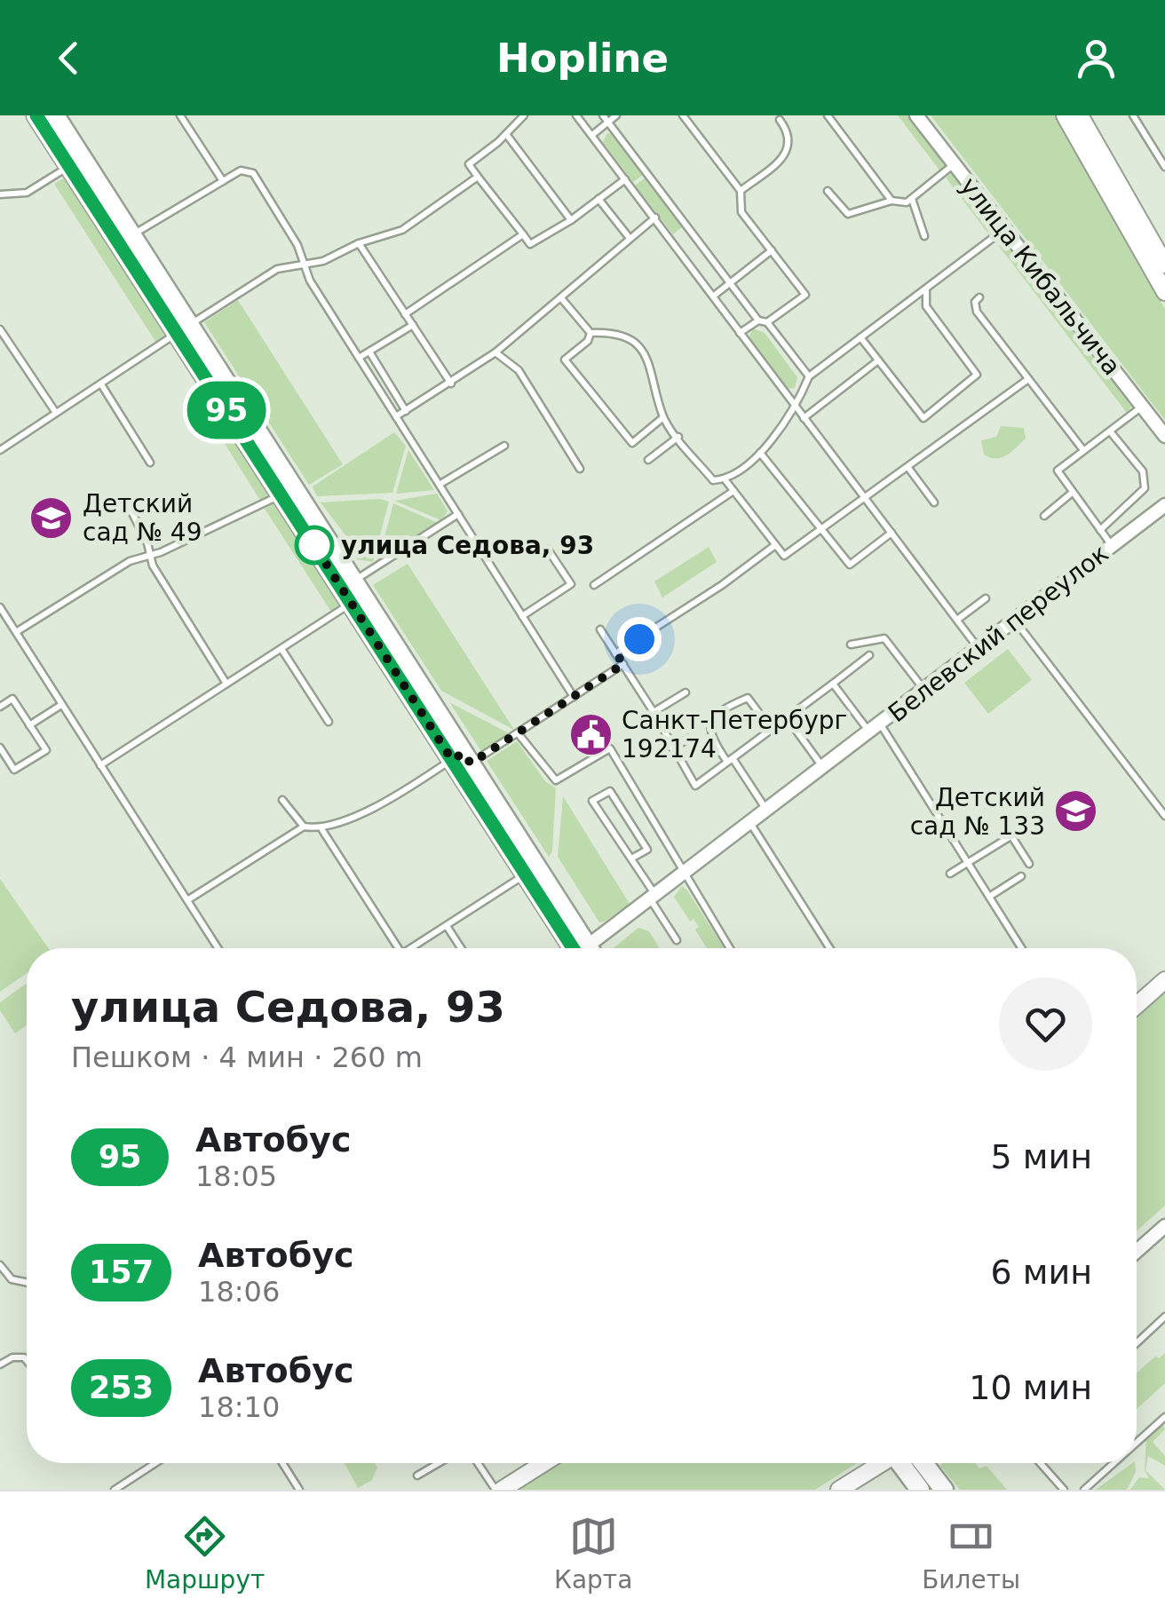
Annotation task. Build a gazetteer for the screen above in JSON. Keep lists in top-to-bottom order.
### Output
{
  "streets": {
    "street": ["улица Кибальчича", "Белевский переулок"]
  },
  "places": {
    "school or university": ["Детский сад № 49", "Детский сад № 133"],
    "other": ["улица Седова, 93"],
    "public building": ["Санкт-Петербург 192174"]
  },
  "lines": ["bus line 95"],
  "page": {
    "header": "Hopline",
    "on_map": "95",
    "heading": ["улица Седова, 93", "Пешком · 4 мин · 260 m"],
    "list": [
      {
        "mark": "95",
        "name": "Автобус",
        "note": "18:05",
        "value": "5 мин"
      },
      {
        "mark": "157",
        "name": "Автобус",
        "note": "18:06",
        "value": "6 мин"
      },
      {
        "mark": "253",
        "name": "Автобус",
        "note": "18:10",
        "value": "10 мин"
      }
    ],
    "tabs": ["Маршрут", "Карта", "Билеты"]
  }
}
